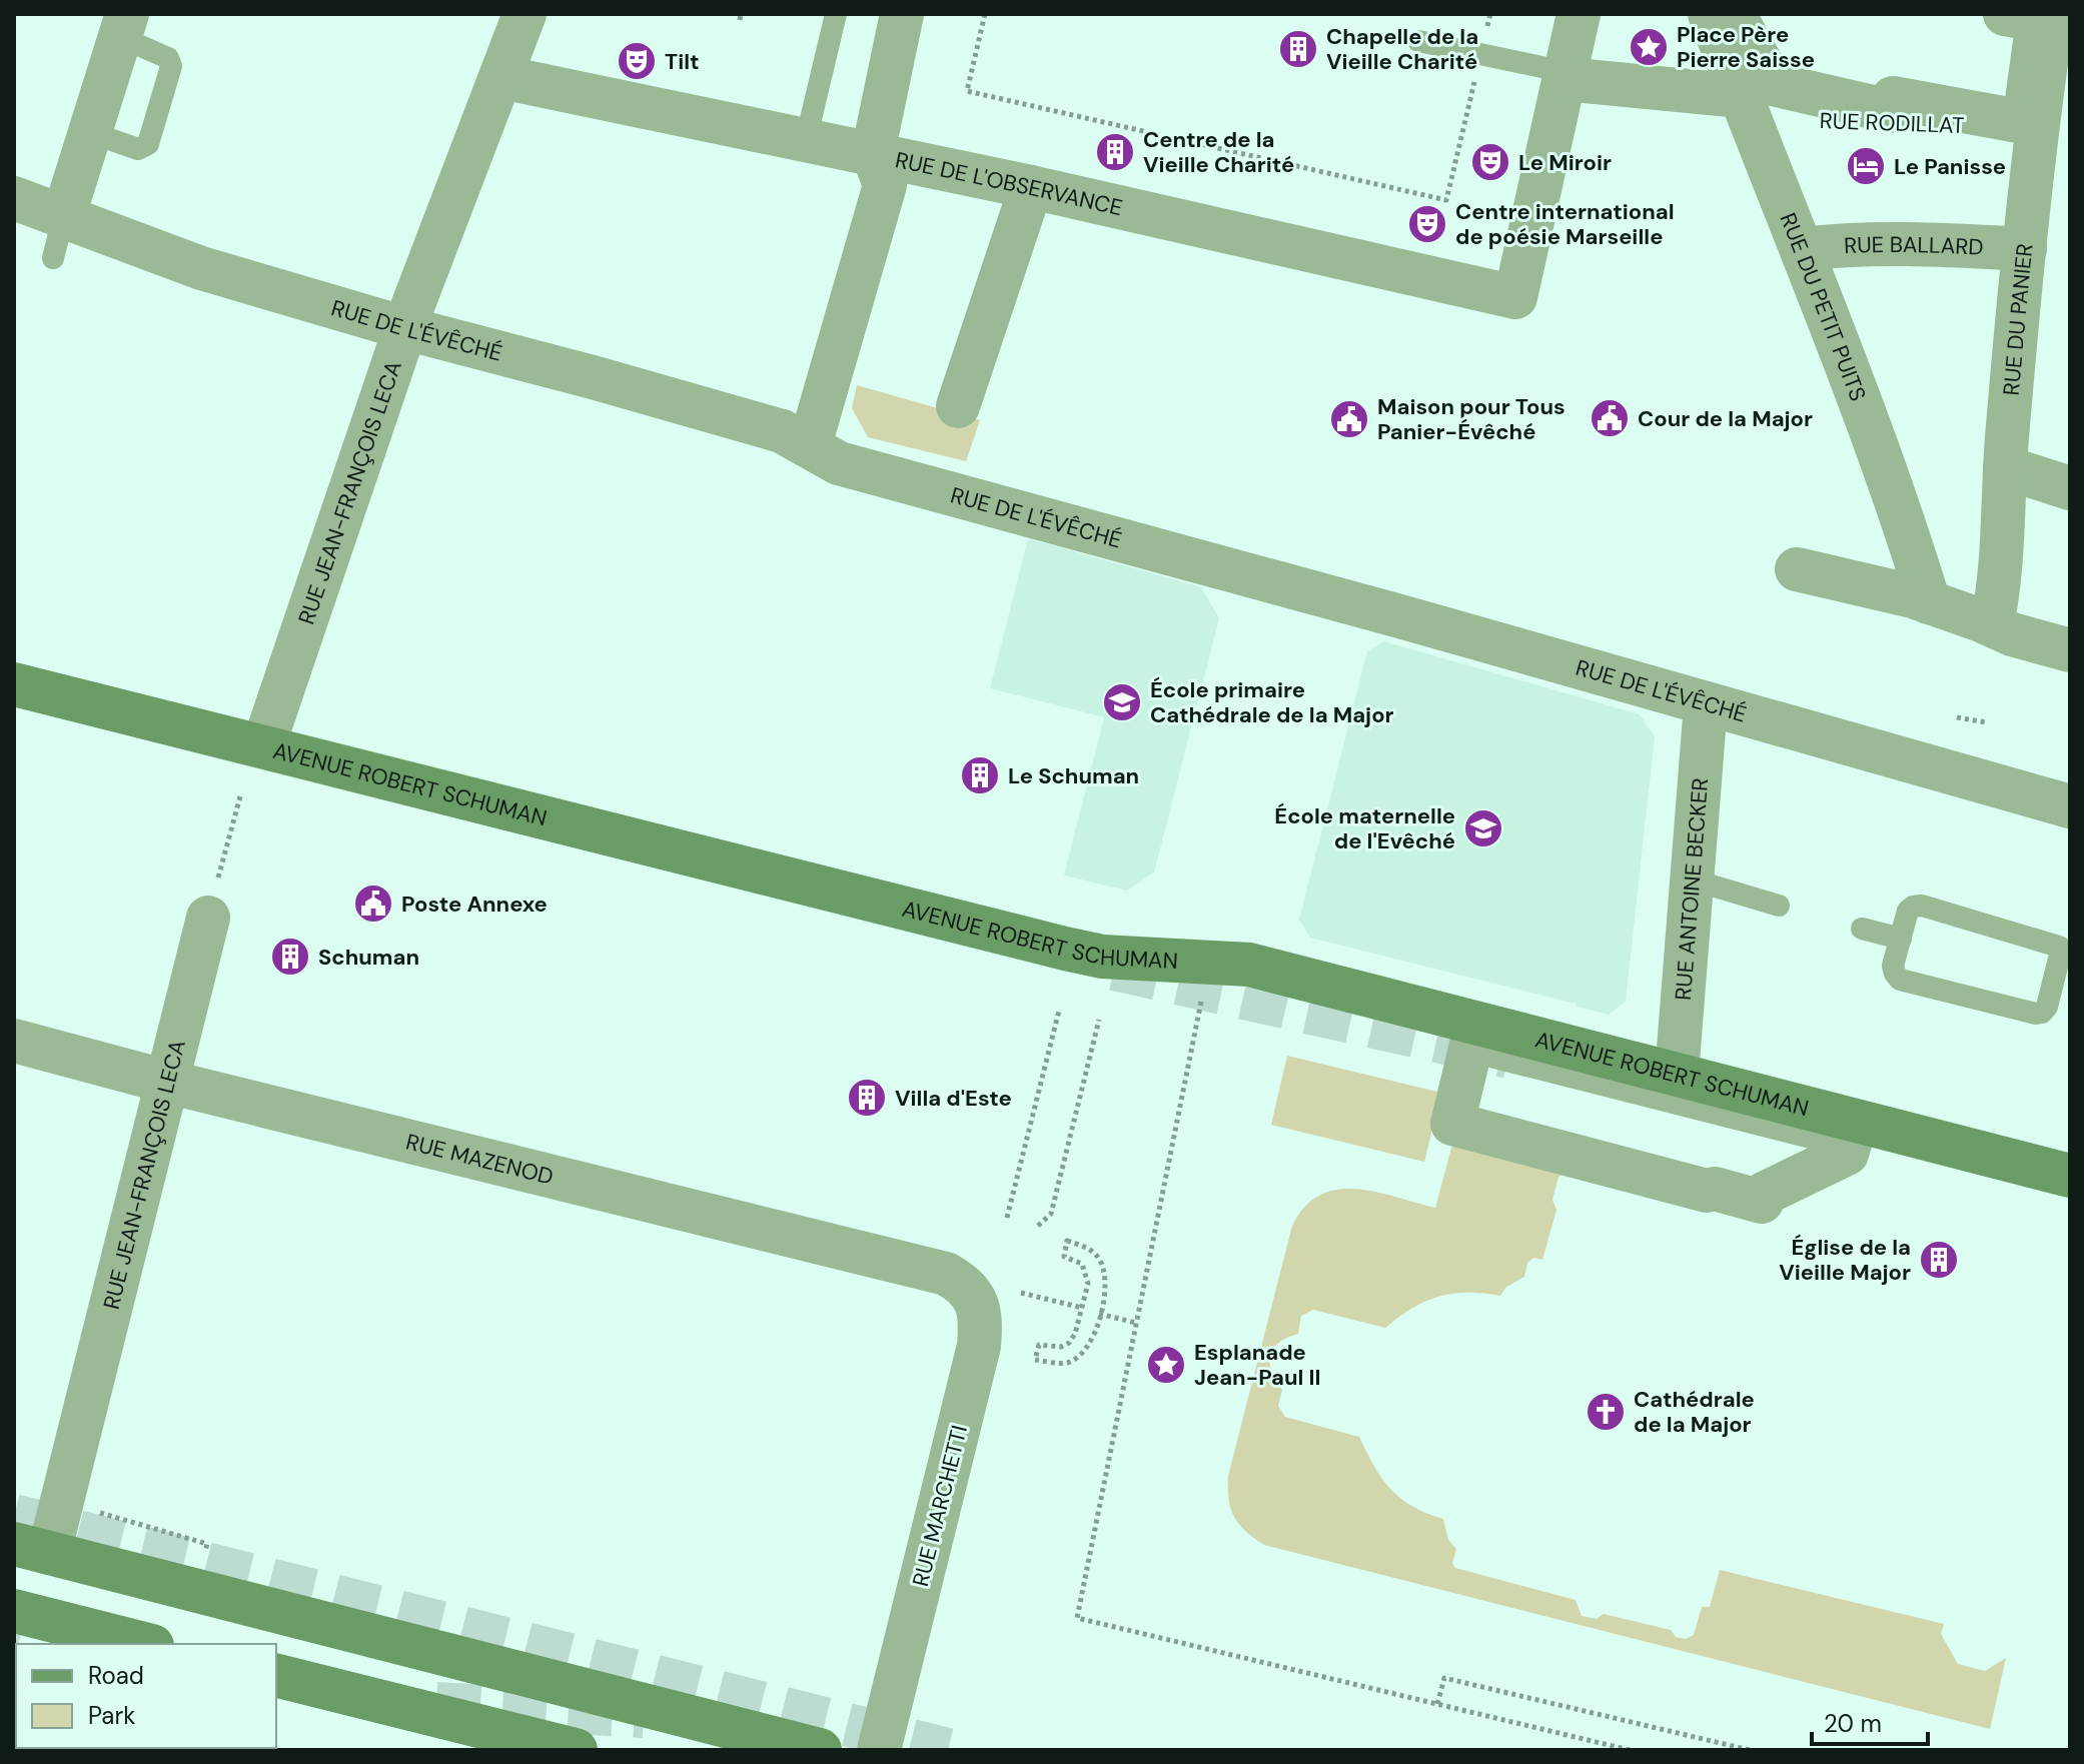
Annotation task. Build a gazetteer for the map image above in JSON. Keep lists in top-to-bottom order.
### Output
{
  "streets": {
    "street": [
      "RUE RODILLAT",
      "RUE DE L'OBSERVANCE",
      "RUE BALLARD",
      "RUE DU PETIT PUITS",
      "RUE DU PANIER",
      "RUE DE L'ÉVÊCHÉ",
      "RUE JEAN-FRANÇOIS LECA",
      "AVENUE ROBERT SCHUMAN",
      "RUE ANTOINE BECKER",
      "RUE MAZENOD",
      "RUE MARCHETTI"
    ]
  },
  "crossings": [
    ["RUE RODILLAT", "RUE DE L'OBSERVANCE"],
    ["RUE RODILLAT", "RUE DU PETIT PUITS"],
    ["RUE RODILLAT", "RUE DU PANIER"],
    ["RUE DE L'OBSERVANCE", "RUE JEAN-FRANÇOIS LECA"],
    ["RUE BALLARD", "RUE DU PETIT PUITS"],
    ["RUE BALLARD", "RUE DU PANIER"],
    ["RUE DE L'ÉVÊCHÉ", "RUE JEAN-FRANÇOIS LECA"],
    ["RUE DE L'ÉVÊCHÉ", "RUE ANTOINE BECKER"],
    ["RUE JEAN-FRANÇOIS LECA", "AVENUE ROBERT SCHUMAN"],
    ["RUE JEAN-FRANÇOIS LECA", "RUE MAZENOD"],
    ["AVENUE ROBERT SCHUMAN", "RUE ANTOINE BECKER"],
    ["RUE MAZENOD", "RUE MARCHETTI"]
  ],
  "places": {
    "place": ["Place Père Pierre Saisse", "Esplanade Jean-Paul II"],
    "building": [
      "Chapelle de la Vieille Charité",
      "Centre de la Vieille Charité",
      "Le Schuman",
      "Schuman",
      "Villa d'Este",
      "Église de la Vieille Major"
    ],
    "theatre": ["Tilt", "Le Miroir", "Centre international de poésie Marseille"],
    "hotel": ["Le Panisse"],
    "public building": ["Cour de la Major", "Maison pour Tous Panier-Évêché", "Poste Annexe"],
    "school or university": ["École primaire Cathédrale de la Major", "École maternelle de l'Evêché"],
    "church": ["Cathédrale de la Major"]
  },
  "legend": ["Road", "Park"],
  "scale_bar": "20 m"
}
